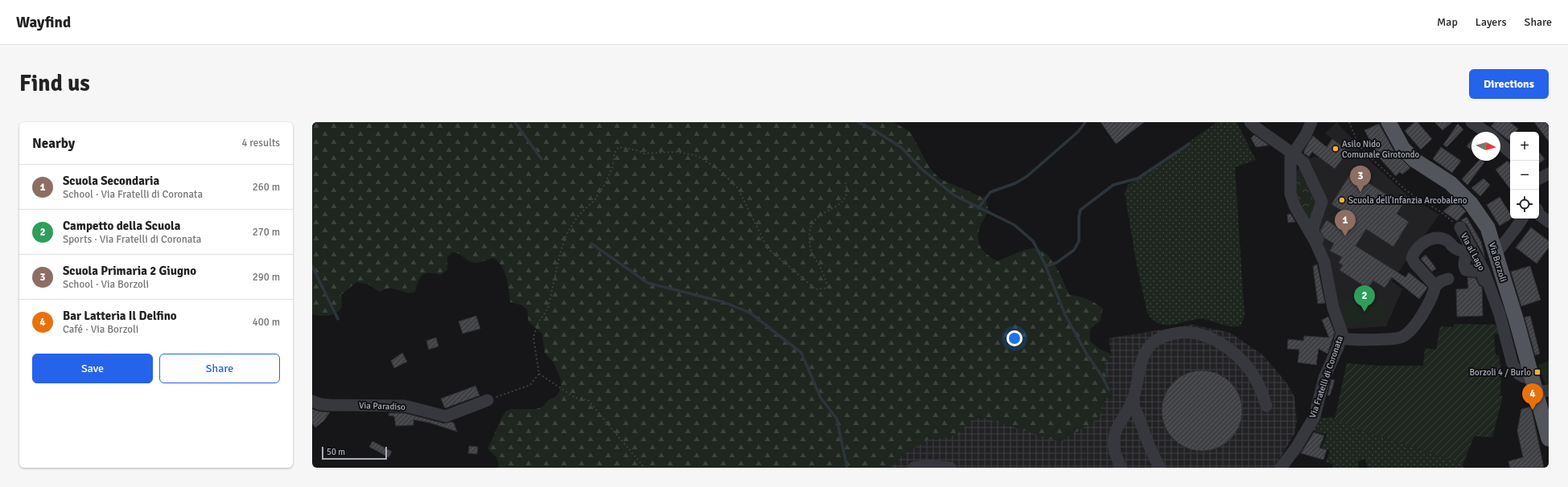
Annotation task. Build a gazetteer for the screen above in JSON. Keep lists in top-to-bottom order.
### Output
{
  "streets": {
    "main road": ["Via Borzoli"],
    "street": ["Via al Lago", "Via Fratelli di Coronata", "Via Paradiso"]
  },
  "crossings": [
    ["Via al Lago", "Via Borzoli"]
  ],
  "places": {
    "other": ["Asilo Nido Comunale Girotondo", "Scuola dell'Infanzia Arcobaleno"],
    "transit": ["Borzoli 4 / Burlo"]
  },
  "scale_bar": "50 m",
  "north": "right",
  "page": {
    "header": "Wayfind",
    "nav": ["Map", "Layers", "Share"],
    "buttons": [
      "Directions",
      ["Save", "Share"]
    ],
    "title": "Find us",
    "heading": ["Nearby", "4 results"],
    "map_buttons": ["+", "−"],
    "list": [
      {
        "mark": "1",
        "name": "Scuola Secondaria",
        "note": "School · Via Fratelli di Coronata",
        "value": "260 m"
      },
      {
        "mark": "2",
        "name": "Campetto della Scuola",
        "note": "Sports · Via Fratelli di Coronata",
        "value": "270 m"
      },
      {
        "mark": "3",
        "name": "Scuola Primaria 2 Giugno",
        "note": "School · Via Borzoli",
        "value": "290 m"
      },
      {
        "mark": "4",
        "name": "Bar Latteria Il Delfino",
        "note": "Café · Via Borzoli",
        "value": "400 m"
      }
    ],
    "pins": [
      "3",
      "1",
      "2",
      "4"
    ],
    "scale": "50 m"
  }
}
